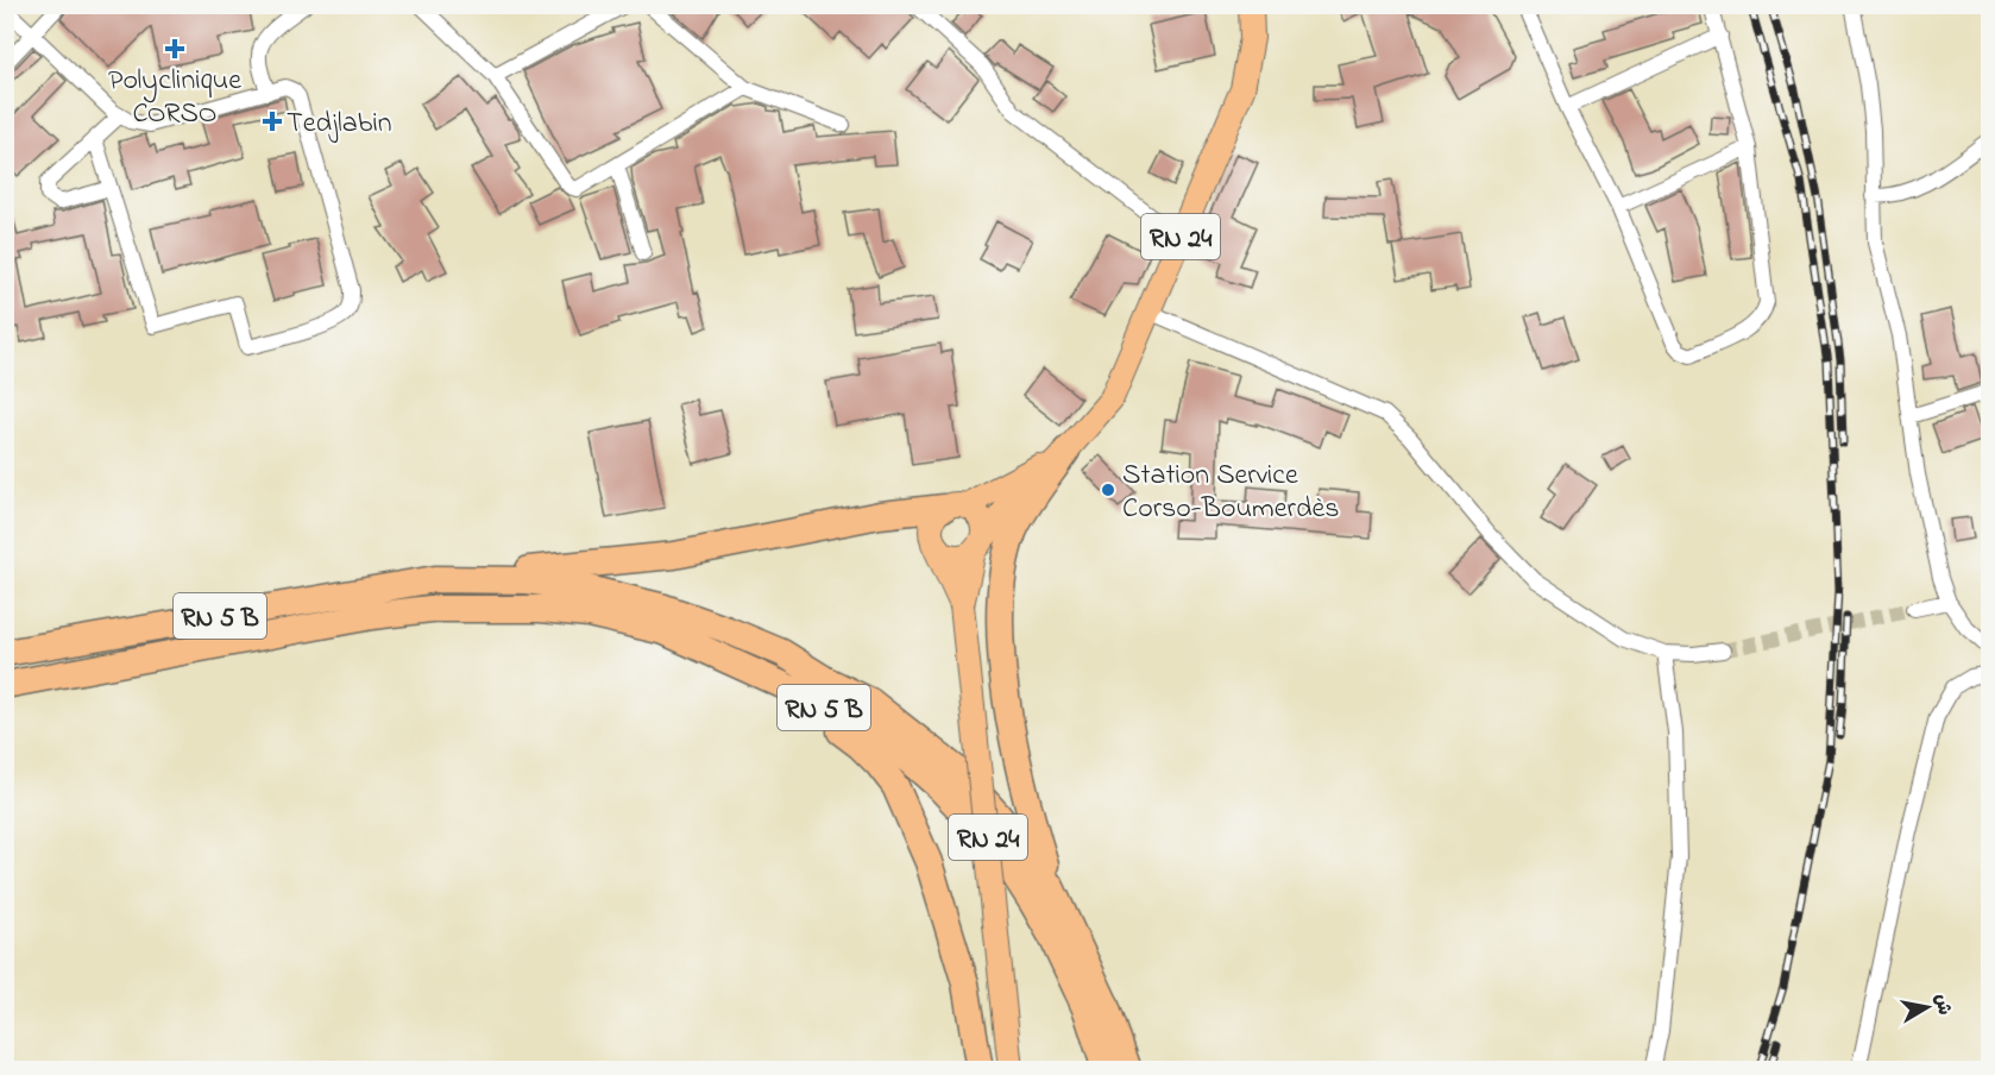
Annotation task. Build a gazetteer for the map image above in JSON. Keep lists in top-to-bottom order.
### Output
{
  "streets": {
    "highway": ["RN 5 B"],
    "main road": ["RN 24"]
  },
  "places": {
    "health": ["Polyclinique CORSO", "Tedjlabin"],
    "other": ["Station Service Corso-Boumerdès"]
  },
  "north": "right"
}
